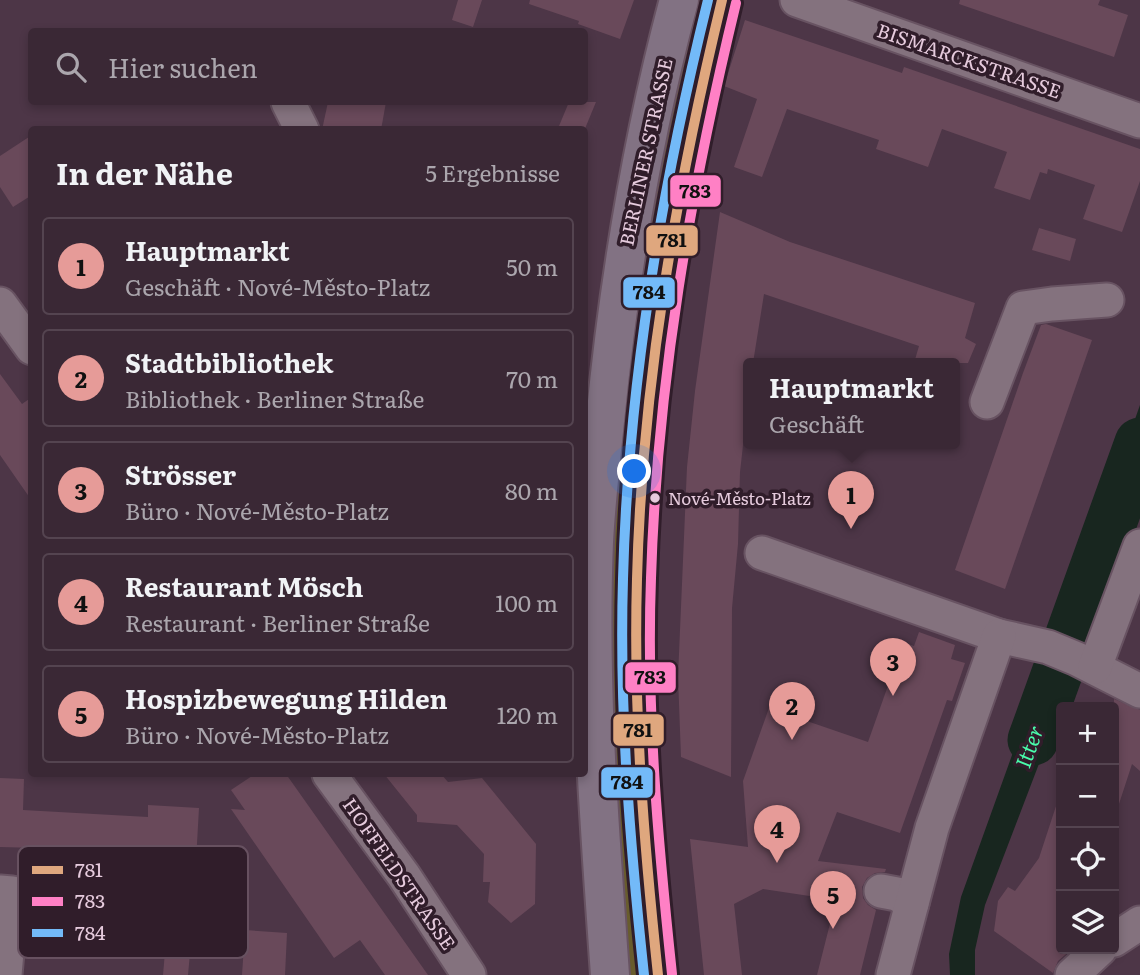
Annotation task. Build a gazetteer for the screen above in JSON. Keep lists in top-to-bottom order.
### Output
{
  "streets": {
    "main road": ["BERLINER STRASSE"],
    "street": ["BISMARCKSTRASSE", "HOFFELDSTRASSE"]
  },
  "water": ["Itter"],
  "places": ["Nové-Město-Platz"],
  "lines": ["transit line 781", "transit line 784", "transit line 783"],
  "legend": ["781", "783", "784"],
  "page": {
    "search": "Hier suchen",
    "heading": ["In der Nähe", "5 Ergebnisse"],
    "list": [
      {
        "mark": "1",
        "name": "Hauptmarkt",
        "note": "Geschäft · Nové-Město-Platz",
        "value": "50 m"
      },
      {
        "mark": "2",
        "name": "Stadtbibliothek",
        "note": "Bibliothek · Berliner Straße",
        "value": "70 m"
      },
      {
        "mark": "3",
        "name": "Strösser",
        "note": "Büro · Nové-Město-Platz",
        "value": "80 m"
      },
      {
        "mark": "4",
        "name": "Restaurant Mösch",
        "note": "Restaurant · Berliner Straße",
        "value": "100 m"
      },
      {
        "mark": "5",
        "name": "Hospizbewegung Hilden",
        "note": "Büro · Nové-Město-Platz",
        "value": "120 m"
      }
    ],
    "popup": ["Hauptmarkt", "Geschäft"],
    "pins": [
      "1",
      "3",
      "2",
      "4",
      "5"
    ],
    "map_buttons": ["+", "−"]
  }
}
